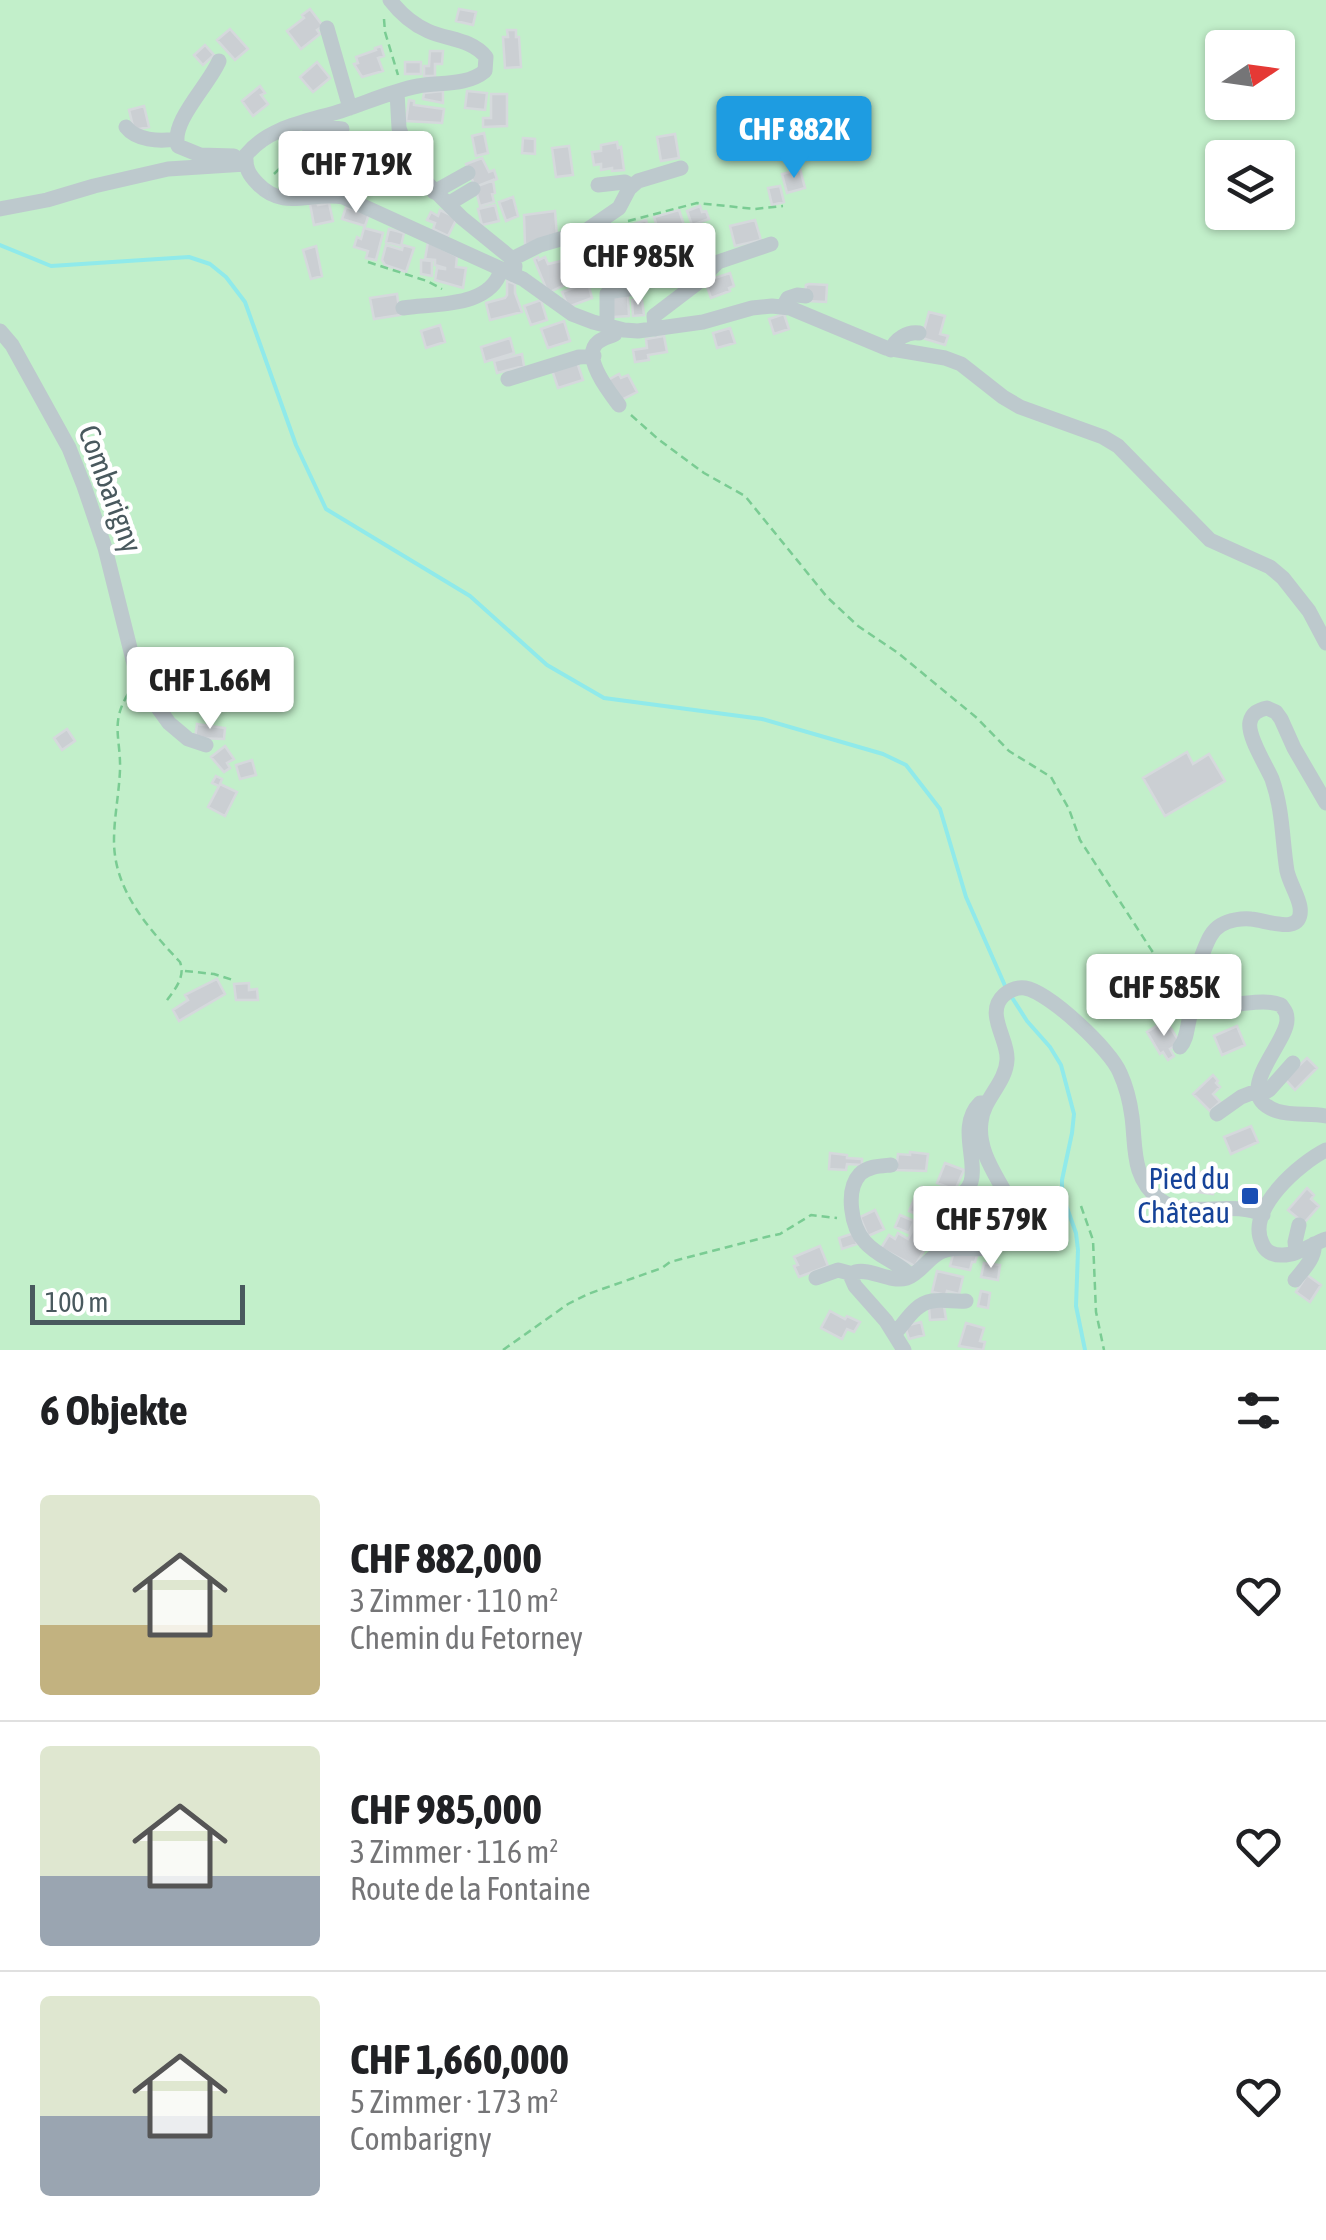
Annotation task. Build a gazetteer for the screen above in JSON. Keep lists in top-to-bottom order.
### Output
{
  "streets": {
    "street": ["Combarigny"]
  },
  "places": {
    "transit": ["Pied du Château"]
  },
  "scale_bar": "100 m",
  "north": "right",
  "page": {
    "price": [
      "CHF 882K",
      "CHF 719K",
      "CHF 985K",
      "CHF 1.66M",
      "CHF 585K",
      "CHF 579K"
    ],
    "scale": "100 m",
    "heading": "6 Objekte",
    "list": [
      {
        "name": "CHF 882,000",
        "note": "3 Zimmer · 110 m² · Chemin du Fetorney"
      },
      {
        "name": "CHF 985,000",
        "note": "3 Zimmer · 116 m² · Route de la Fontaine"
      },
      {
        "name": "CHF 1,660,000",
        "note": "5 Zimmer · 173 m² · Combarigny"
      }
    ]
  }
}
